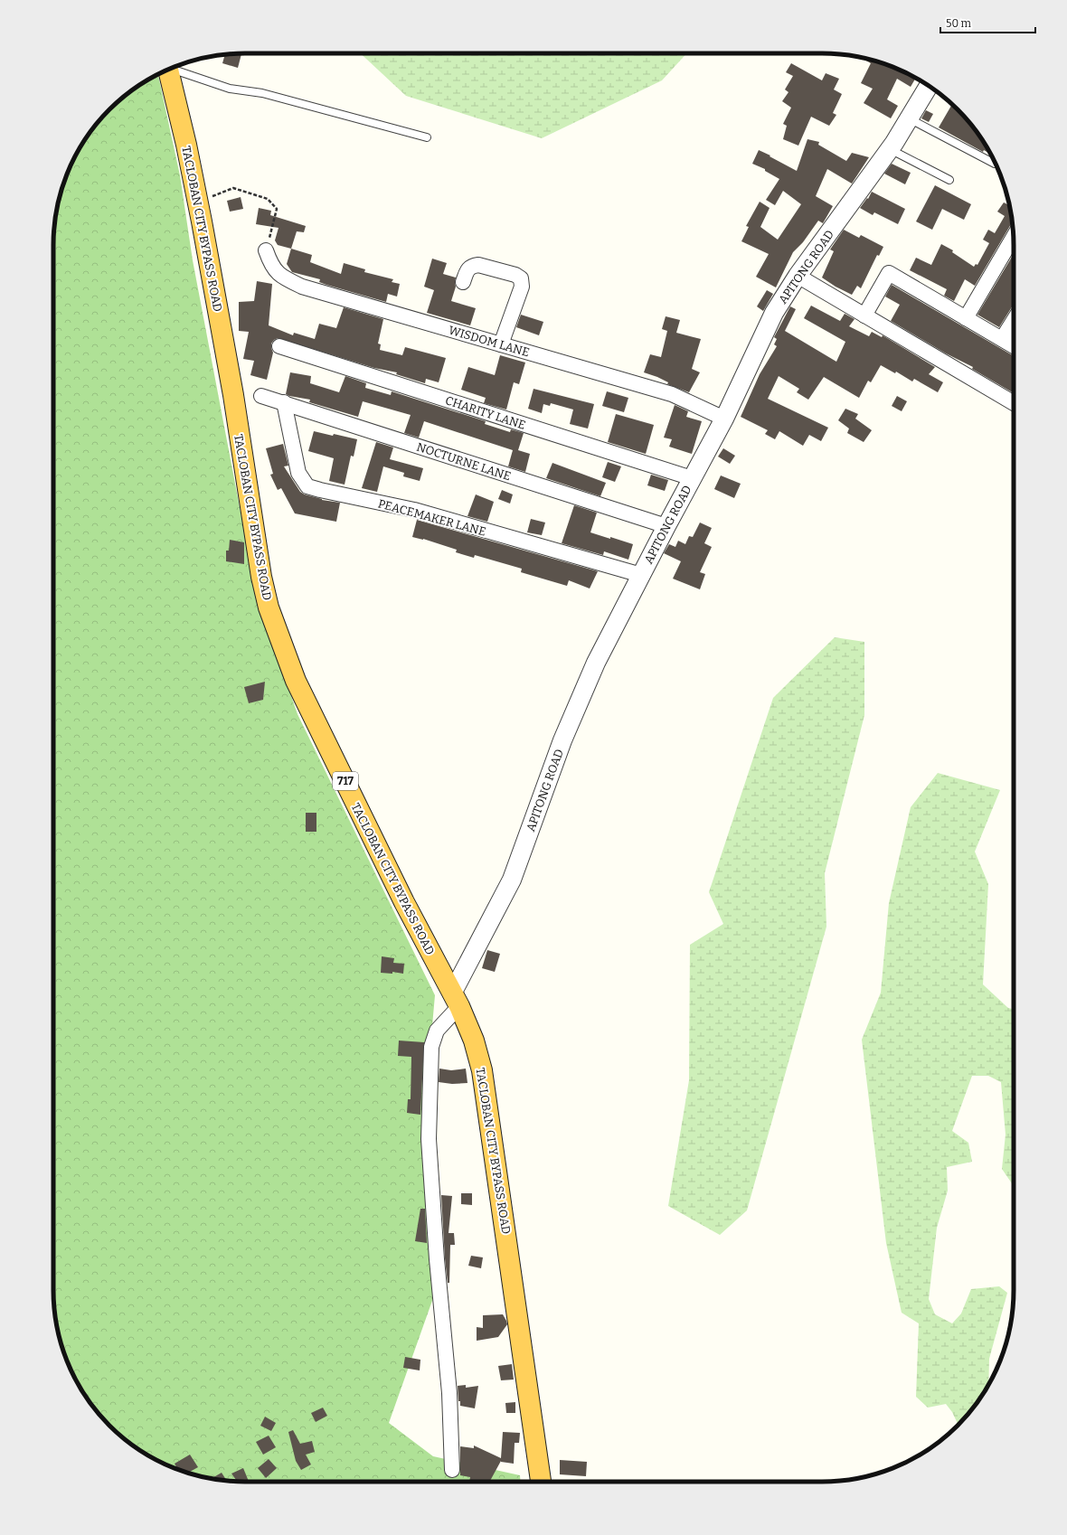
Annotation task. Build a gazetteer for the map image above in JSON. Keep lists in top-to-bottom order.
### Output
{
  "streets": {
    "highway": ["TACLOBAN CITY BYPASS ROAD", "717"],
    "street": [
      "APITONG ROAD",
      "WISDOM LANE",
      "CHARITY LANE",
      "NOCTURNE LANE",
      "PEACEMAKER LANE"
    ]
  },
  "crossings": [
    ["TACLOBAN CITY BYPASS ROAD", "APITONG ROAD"],
    ["APITONG ROAD", "WISDOM LANE"],
    ["APITONG ROAD", "CHARITY LANE"],
    ["APITONG ROAD", "NOCTURNE LANE"],
    ["APITONG ROAD", "PEACEMAKER LANE"],
    ["NOCTURNE LANE", "PEACEMAKER LANE"]
  ],
  "scale_bar": "50 m"
}
